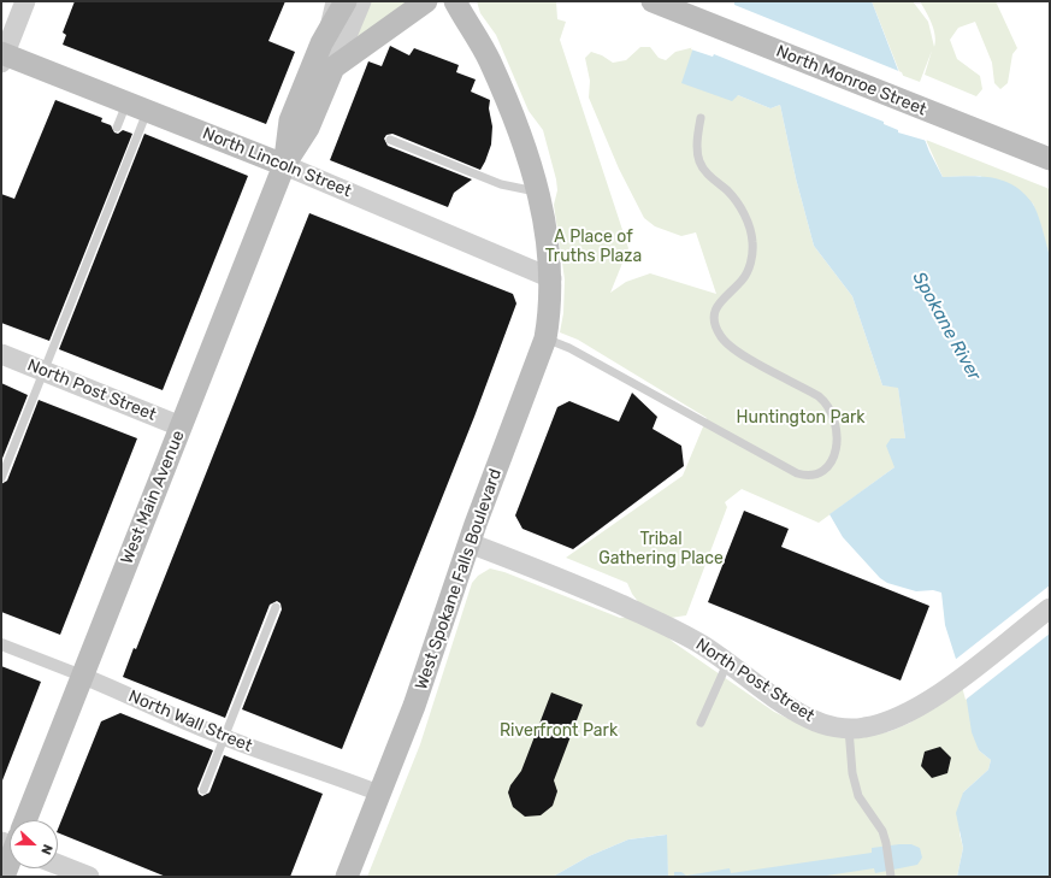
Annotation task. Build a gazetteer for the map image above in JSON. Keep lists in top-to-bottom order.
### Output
{
  "streets": {
    "main road": [
      "North Monroe Street",
      "North Lincoln Street",
      "West Main Avenue",
      "West Spokane Falls Boulevard"
    ],
    "street": ["North Post Street", "North Wall Street"]
  },
  "crossings": [
    ["North Lincoln Street", "West Main Avenue"],
    ["North Lincoln Street", "West Spokane Falls Boulevard"],
    ["North Post Street", "West Main Avenue"],
    ["North Post Street", "West Spokane Falls Boulevard"],
    ["West Main Avenue", "North Wall Street"],
    ["West Spokane Falls Boulevard", "North Wall Street"]
  ],
  "water": ["Spokane River"],
  "parks": [
    "A Place of Truths Plaza",
    "Huntington Park",
    "Tribal Gathering Place",
    "Riverfront Park"
  ],
  "north": "right"
}
